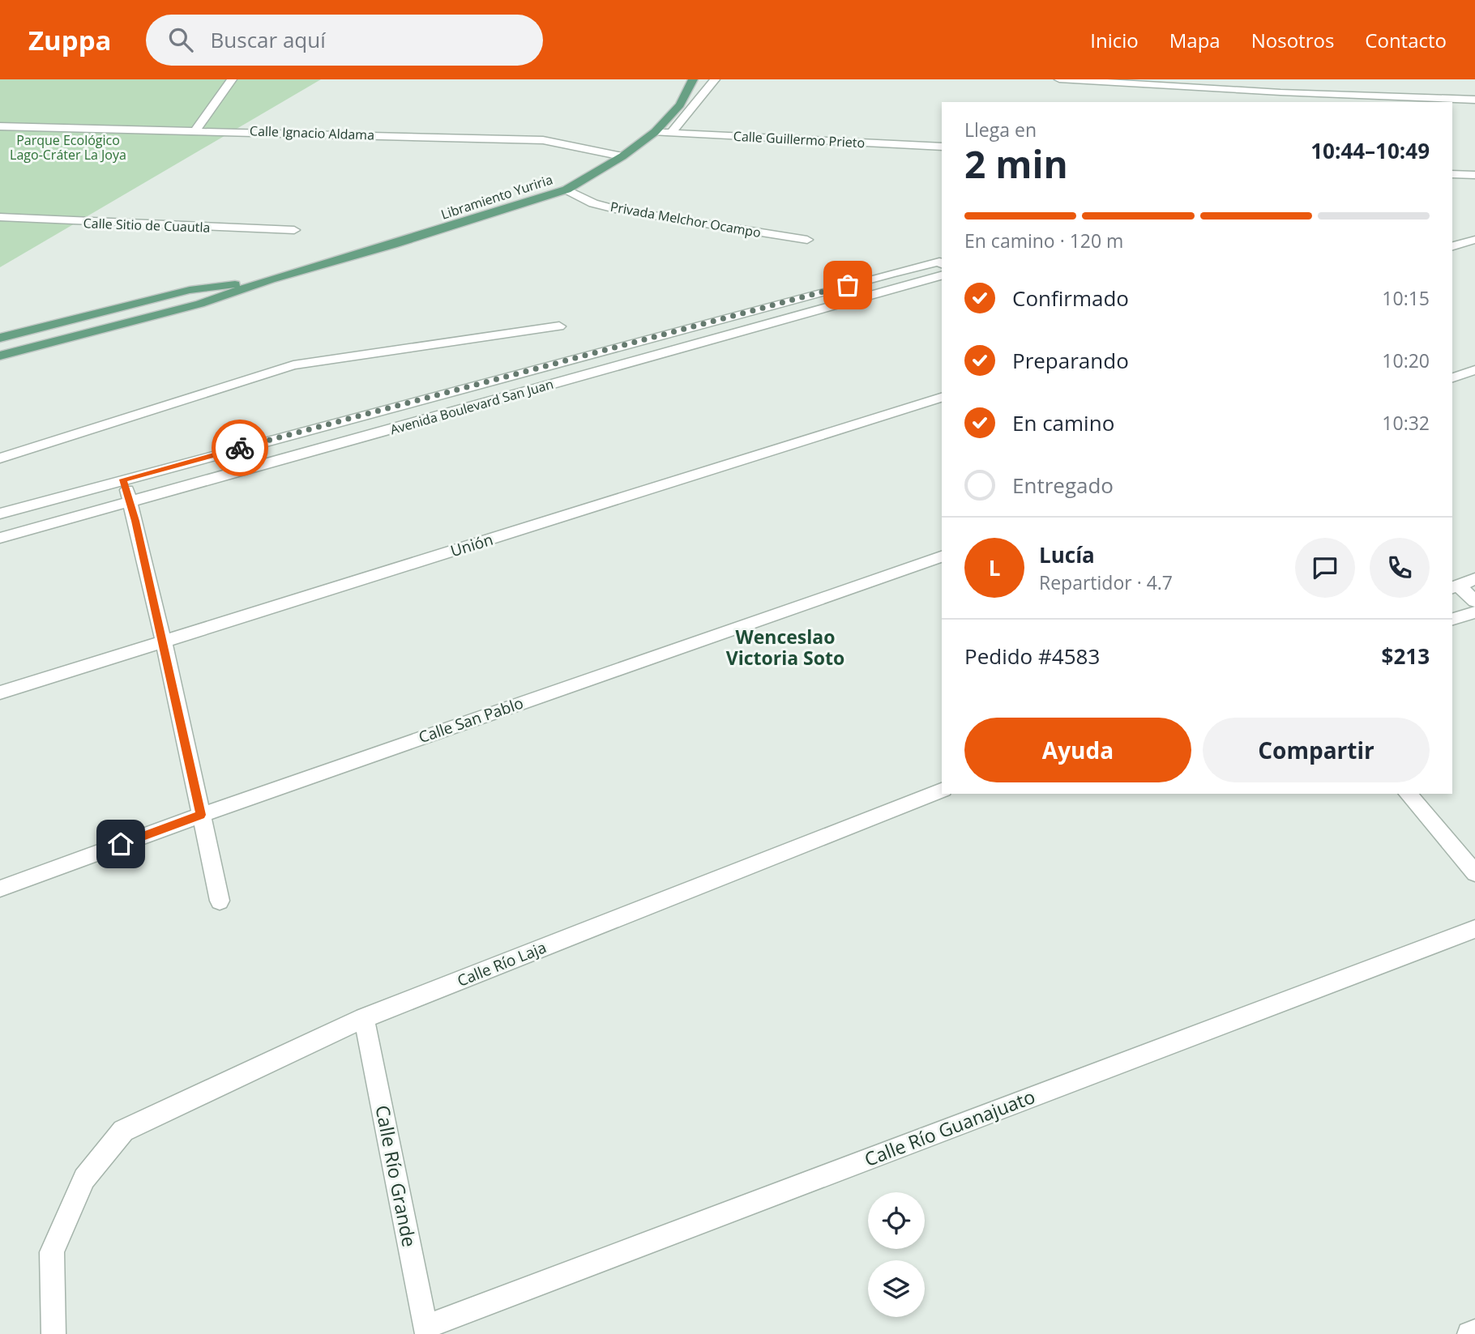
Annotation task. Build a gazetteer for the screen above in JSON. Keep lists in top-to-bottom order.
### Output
{
  "streets": {
    "main road": ["Libramiento Yuriria"],
    "street": [
      "Calle Ignacio Aldama",
      "Calle Guillermo Prieto",
      "Privada Melchor Ocampo",
      "Calle Sitio de Cuautla",
      "Avenida Boulevard San Juan",
      "Unión",
      "Calle San Pablo",
      "Calle Río Laja",
      "Calle Río Guanajuato",
      "Calle Río Grande"
    ]
  },
  "crossings": [
    ["Calle Ignacio Aldama", "Libramiento Yuriria"],
    ["Calle Guillermo Prieto", "Libramiento Yuriria"],
    ["Libramiento Yuriria", "Privada Melchor Ocampo"],
    ["Calle Río Laja", "Calle Río Grande"],
    ["Calle Río Guanajuato", "Calle Río Grande"]
  ],
  "districts": ["Wenceslao Victoria Soto"],
  "parks": ["Parque Ecológico Lago-Cráter La Joya"],
  "page": {
    "header": "Zuppa",
    "search": "Buscar aquí",
    "nav": [
      "Inicio",
      "Mapa",
      "Nosotros",
      "Contacto"
    ],
    "heading": ["2 min", "Llega en", "10:44–10:49"],
    "panel": [
      "Lucía",
      "Repartidor · 4.7",
      "Pedido #4583",
      "$213"
    ],
    "bar": "En camino · 120 m",
    "list": [
      ["Confirmado", "10:15"],
      ["Preparando", "10:20"],
      ["En camino", "10:32"],
      "Entregado"
    ],
    "round": "L",
    "buttons": ["Ayuda", "Compartir"]
  }
}
